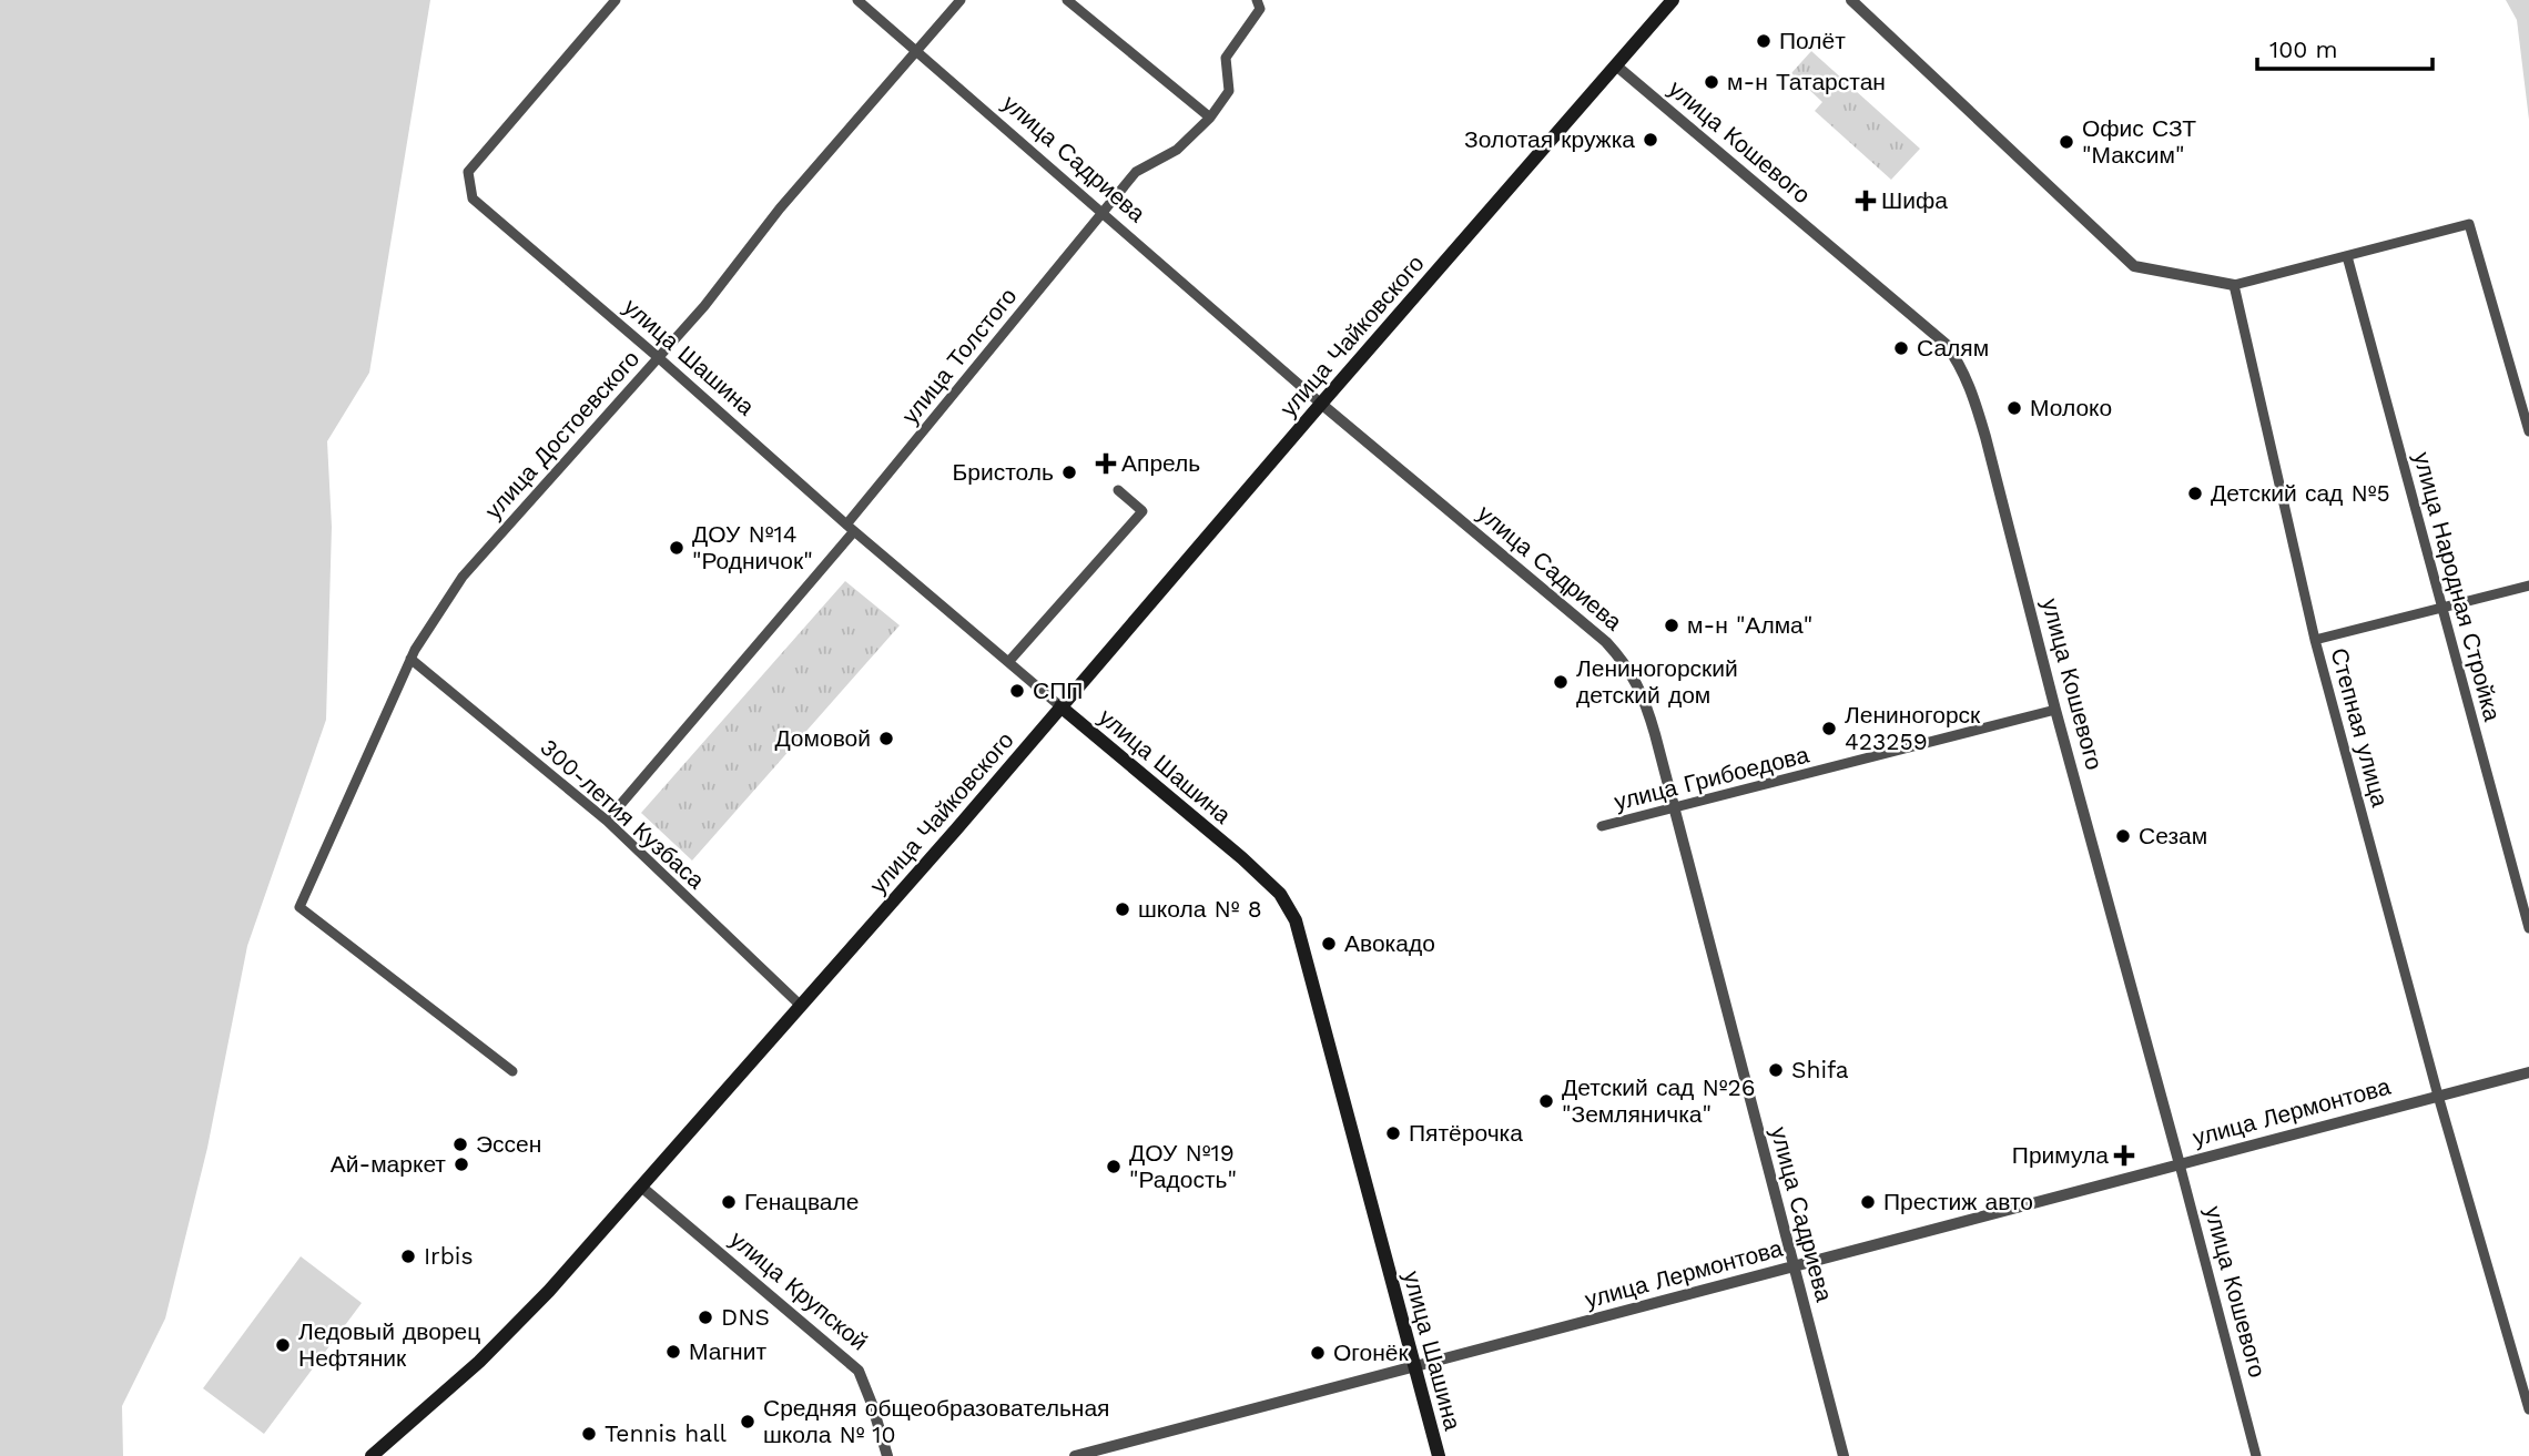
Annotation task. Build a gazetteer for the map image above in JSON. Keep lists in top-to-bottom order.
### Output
{
  "streets": {
    "main road": ["улица Чайковского", "улица Шашина"],
    "street": [
      "улица Кошевого",
      "улица Садриева",
      "улица Толстого",
      "улица Достоевского",
      "улица Народная Стройка",
      "Степная улица",
      "улица Грибоедова",
      "300-летия Кузбаса",
      "улица Лермонтова",
      "улица Крупской"
    ]
  },
  "crossings": [
    ["улица Кошевого", "улица Чайковского"],
    ["улица Кошевого", "улица Грибоедова"],
    ["улица Кошевого", "улица Лермонтова"],
    ["улица Садриева", "улица Чайковского"],
    ["улица Садриева", "улица Толстого"],
    ["улица Садриева", "улица Достоевского"],
    ["улица Садриева", "улица Грибоедова"],
    ["улица Садриева", "улица Лермонтова"],
    ["улица Чайковского", "улица Шашина"],
    ["улица Чайковского", "300-летия Кузбаса"],
    ["улица Чайковского", "улица Крупской"],
    ["улица Толстого", "улица Шашина"],
    ["улица Толстого", "300-летия Кузбаса"],
    ["улица Шашина", "улица Достоевского"],
    ["улица Шашина", "улица Лермонтова"],
    ["улица Достоевского", "300-летия Кузбаса"],
    ["Степная улица", "улица Лермонтова"]
  ],
  "places": {
    "other": [
      "Полёт",
      "м-н Татарстан",
      "Золотая кружка",
      "Офис СЗТ \"Максим\"",
      "Салям",
      "Молоко",
      "Бристоль",
      "Детский сад №5",
      "ДОУ №14 \"Родничок\"",
      "м-н \"Алма\"",
      "Лениногорский детский дом",
      "СПП",
      "Лениногорск 423259",
      "Домовой",
      "Сезам",
      "школа № 8",
      "Авокадо",
      "Shifa",
      "Детский сад №26 \"Земляничка\"",
      "Пятёрочка",
      "Эссен",
      "Ай-маркет",
      "ДОУ №19 \"Радость\"",
      "Генацвале",
      "Престиж авто",
      "Irbis",
      "DNS",
      "Ледовый дворец Нефтяник",
      "Магнит",
      "Огонёк",
      "Средняя общеобразовательная школа № 10",
      "Tennis hall"
    ],
    "health": ["Шифа", "Апрель", "Примула"]
  },
  "scale_bar": "100 m"
}
